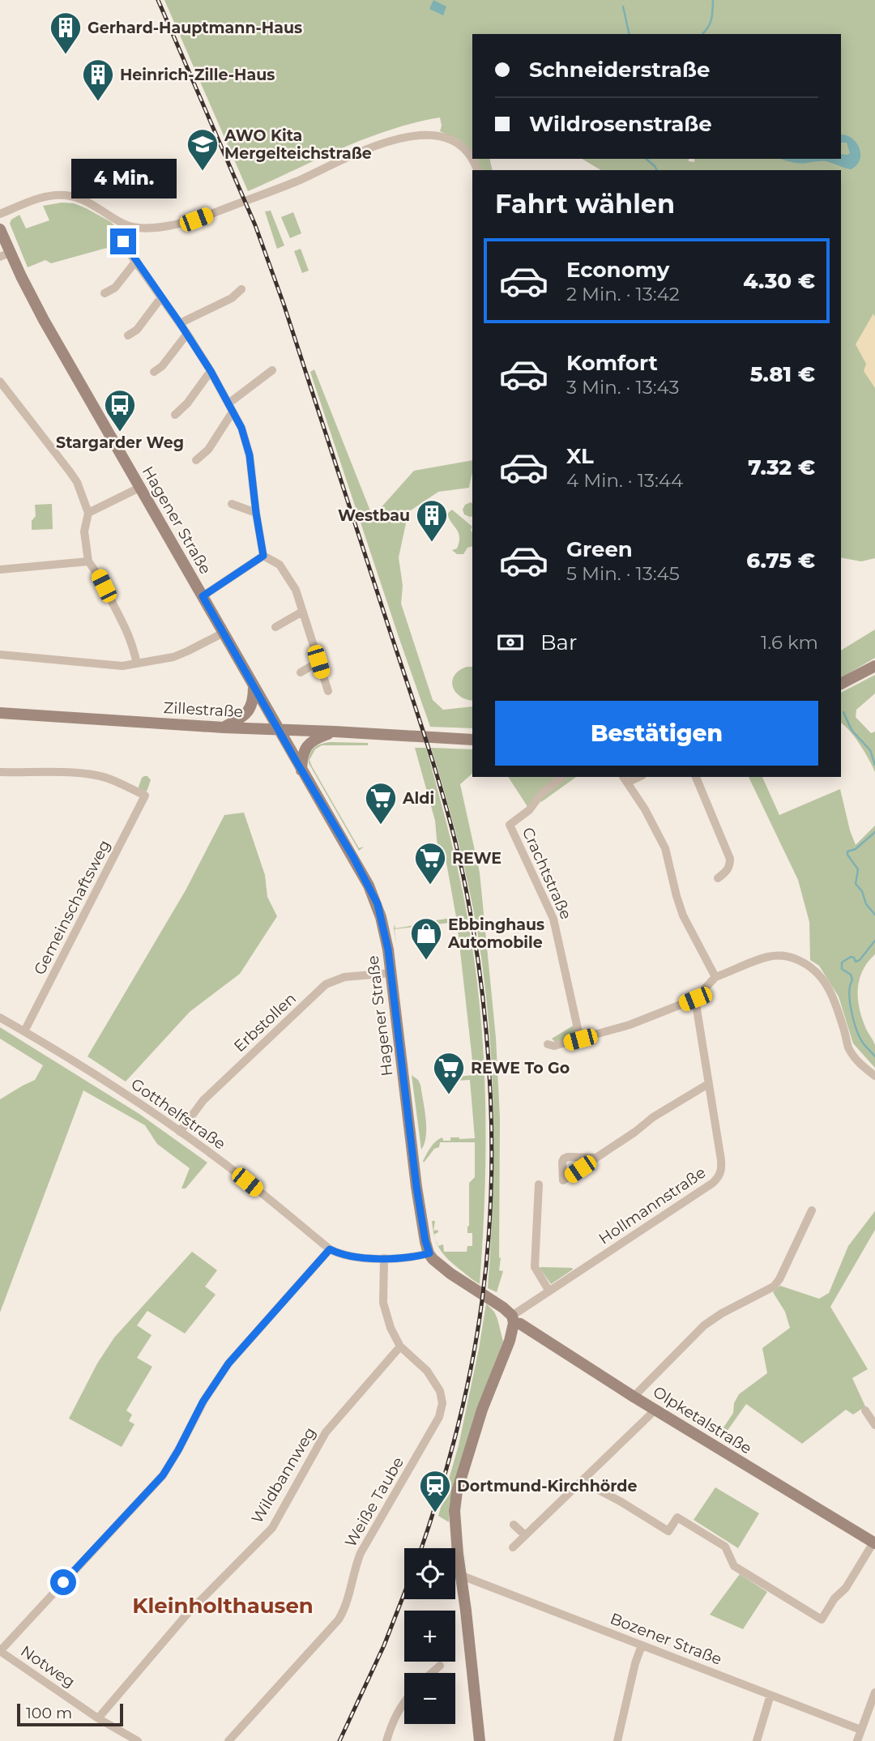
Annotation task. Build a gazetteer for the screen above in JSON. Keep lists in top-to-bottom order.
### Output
{
  "streets": {
    "main road": ["Hagener Straße", "Zillestraße", "Olpketalstraße"],
    "street": [
      "Crachtstraße",
      "Gemeinschaftsweg",
      "Erbstollen",
      "Gotthelfstraße",
      "Hollmannstraße",
      "Wildbannweg",
      "Weiße Taube",
      "Bozener Straße",
      "Notweg"
    ]
  },
  "crossings": [
    ["Hagener Straße", "Zillestraße"],
    ["Hagener Straße", "Erbstollen"],
    ["Hagener Straße", "Gotthelfstraße"],
    ["Gemeinschaftsweg", "Gotthelfstraße"],
    ["Erbstollen", "Gotthelfstraße"],
    ["Gotthelfstraße", "Weiße Taube"],
    ["Hollmannstraße", "Olpketalstraße"],
    ["Wildbannweg", "Weiße Taube"],
    ["Wildbannweg", "Notweg"]
  ],
  "districts": ["Kleinholthausen"],
  "places": {
    "building": ["Gerhard-Hauptmann-Haus", "Heinrich-Zille-Haus", "Westbau"],
    "school or university": ["AWO Kita Mergelteichstraße"],
    "bus stop": ["Stargarder Weg"],
    "supermarket": ["Aldi", "REWE", "REWE To Go"],
    "shop": ["Ebbinghaus Automobile"],
    "station": ["Dortmund-Kirchhörde"]
  },
  "scale_bar": "100 m",
  "page": {
    "banner": ["Schneiderstraße", "Wildrosenstraße"],
    "bubble": "4 Min.",
    "heading": "Fahrt wählen",
    "list": [
      {
        "name": "Economy",
        "note": "2 Min. · 13:42",
        "value": "4.30 €"
      },
      {
        "name": "Komfort",
        "note": "3 Min. · 13:43",
        "value": "5.81 €"
      },
      {
        "name": "XL",
        "note": "4 Min. · 13:44",
        "value": "7.32 €"
      },
      {
        "name": "Green",
        "note": "5 Min. · 13:45",
        "value": "6.75 €"
      }
    ],
    "pay": ["Bar", "1.6 km"],
    "buttons": "Bestätigen",
    "map_buttons": ["+", "−"],
    "scale": "100 m"
  }
}
